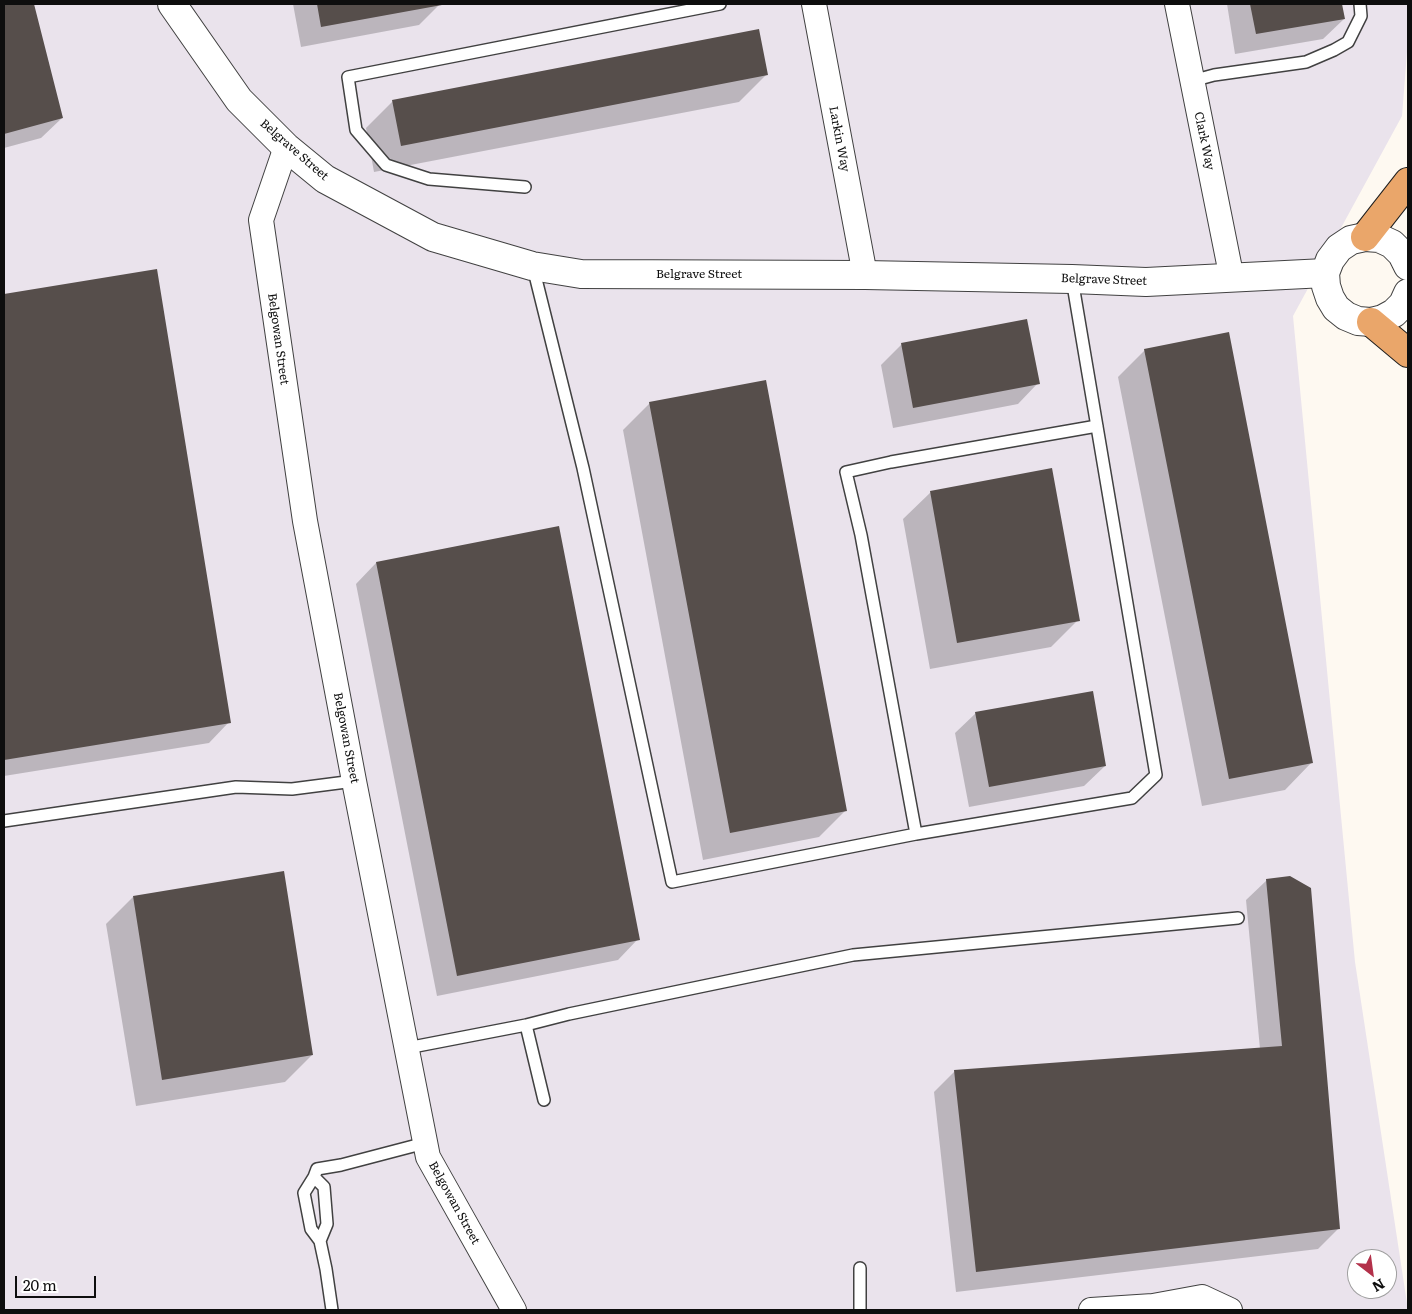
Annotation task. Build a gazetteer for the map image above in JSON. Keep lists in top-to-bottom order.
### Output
{
  "streets": {
    "street": [
      "Larkin Way",
      "Clark Way",
      "Belgrave Street",
      "Belgowan Street"
    ]
  },
  "crossings": [
    ["Larkin Way", "Belgrave Street"],
    ["Clark Way", "Belgrave Street"],
    ["Belgrave Street", "Belgowan Street"]
  ],
  "scale_bar": "20 m",
  "north": "bottom right"
}
